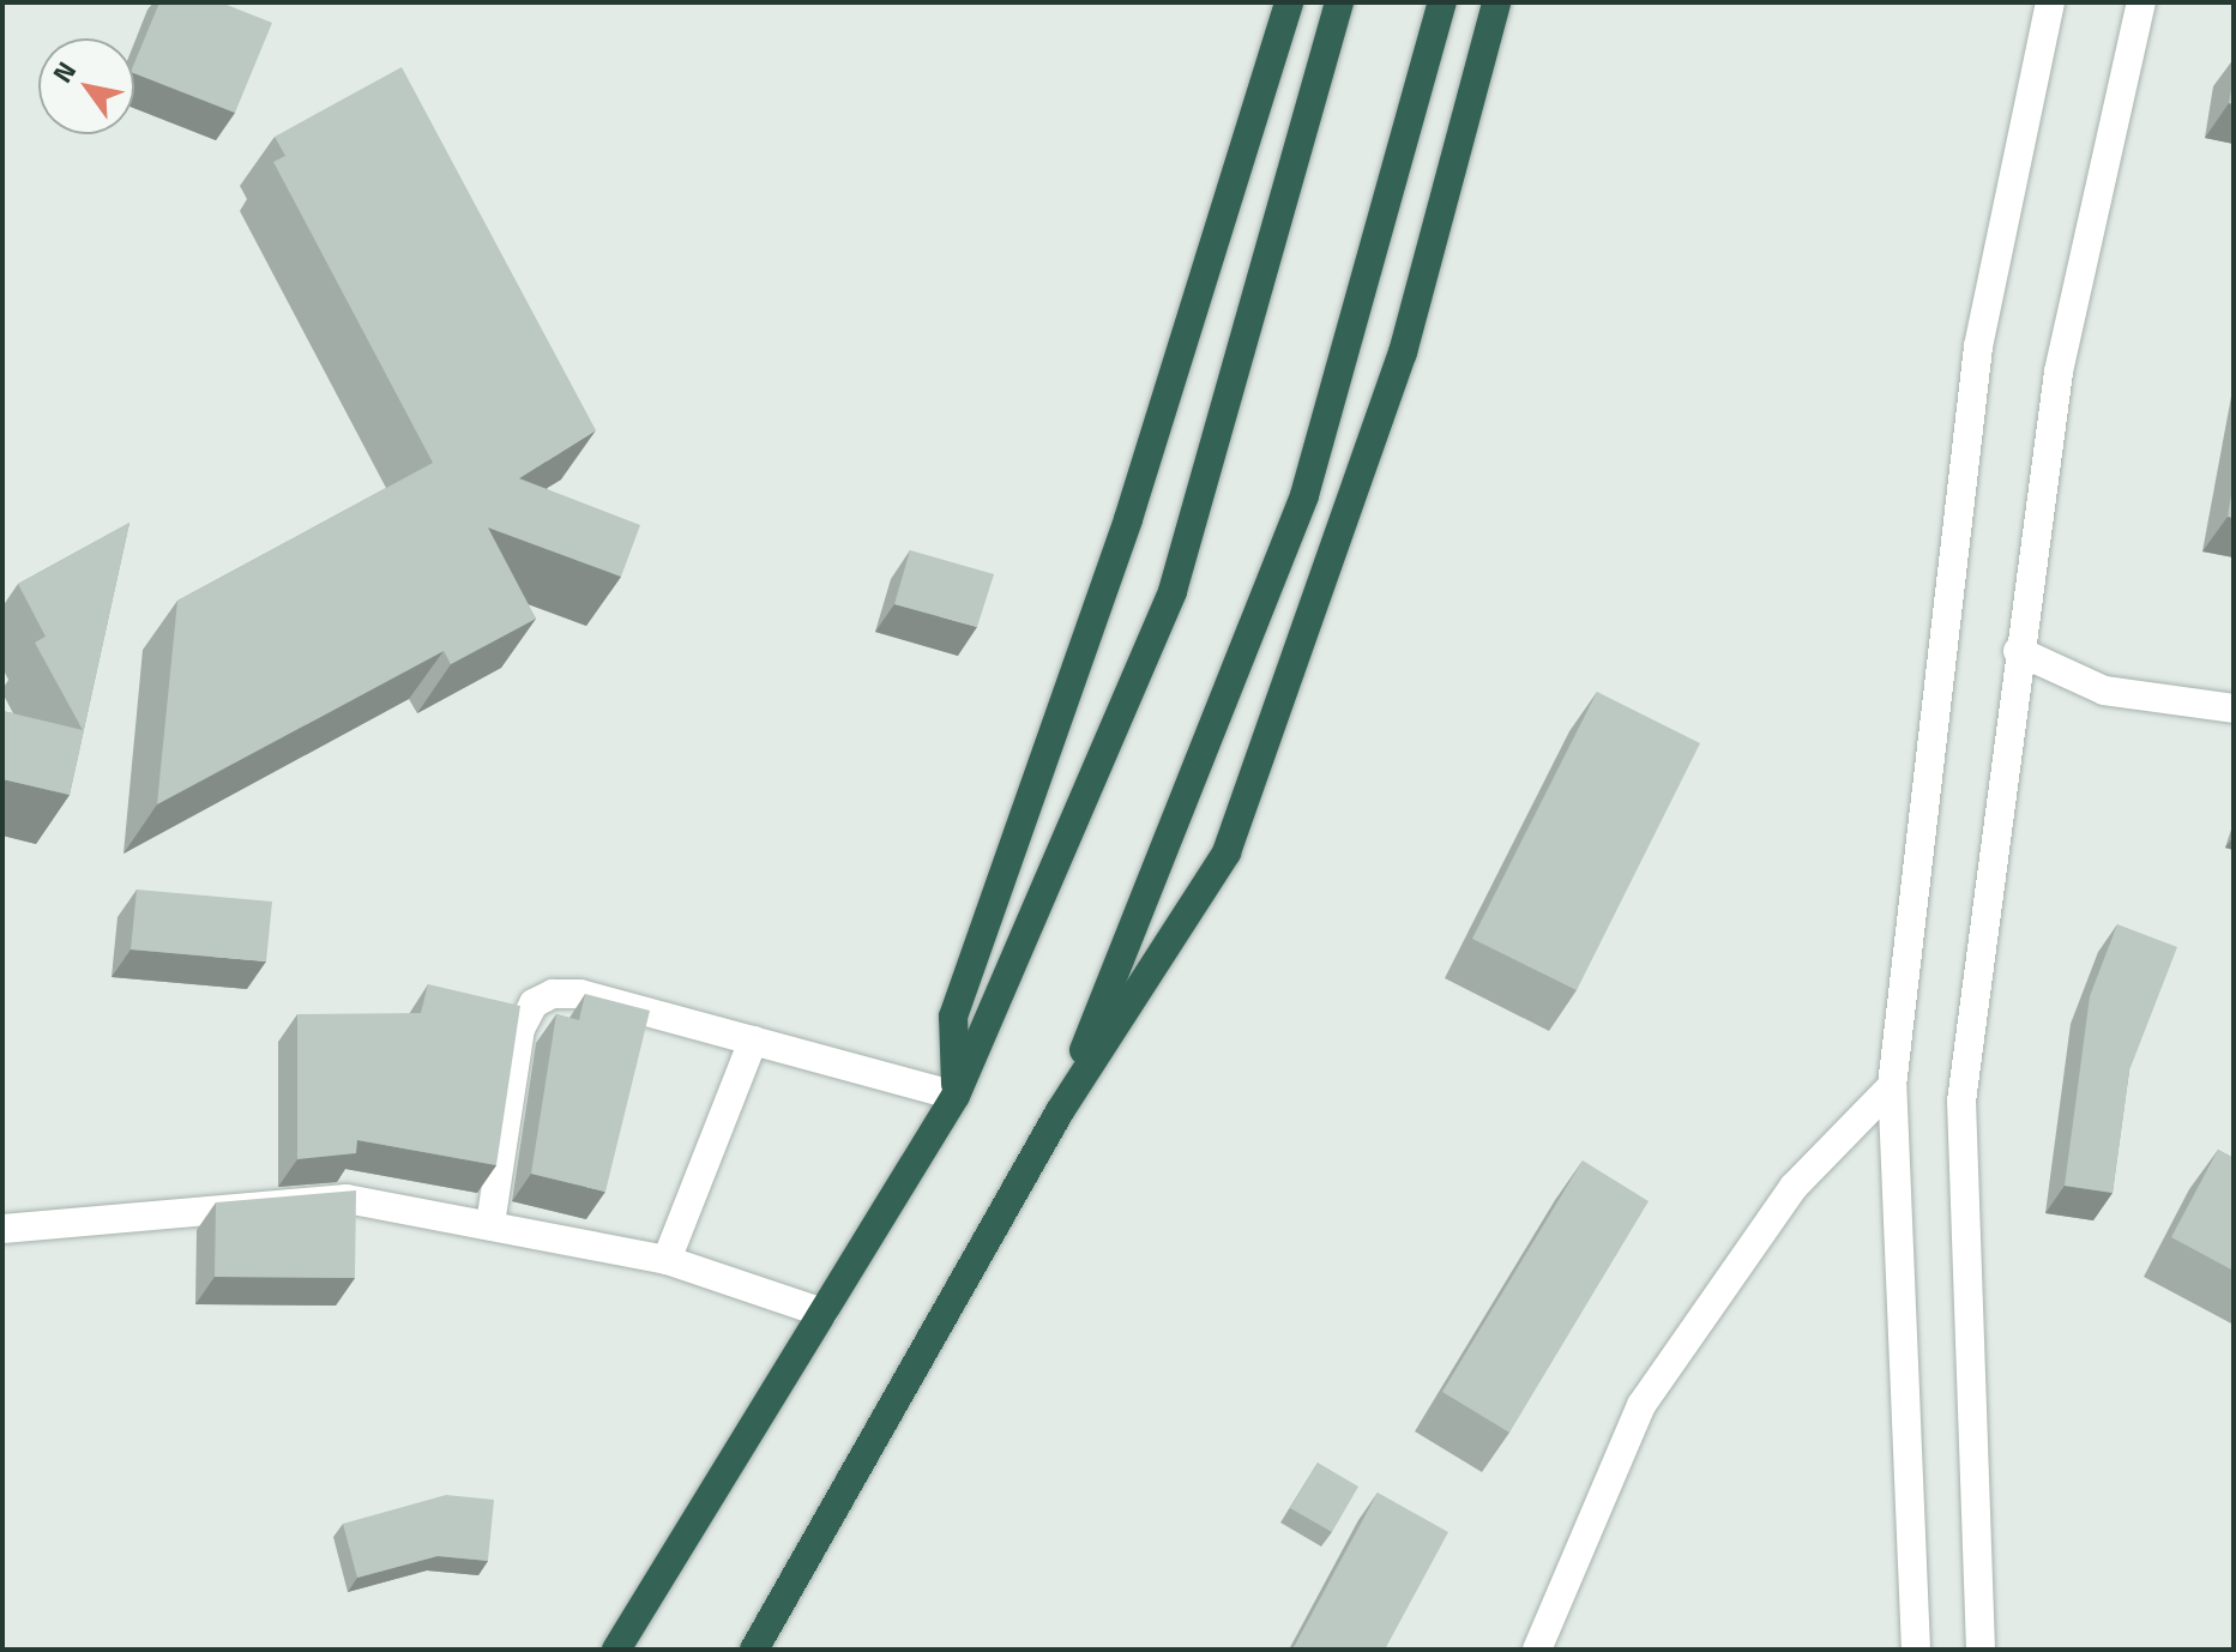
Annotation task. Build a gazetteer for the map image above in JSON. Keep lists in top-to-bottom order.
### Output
{
  "north": "top left"
}
